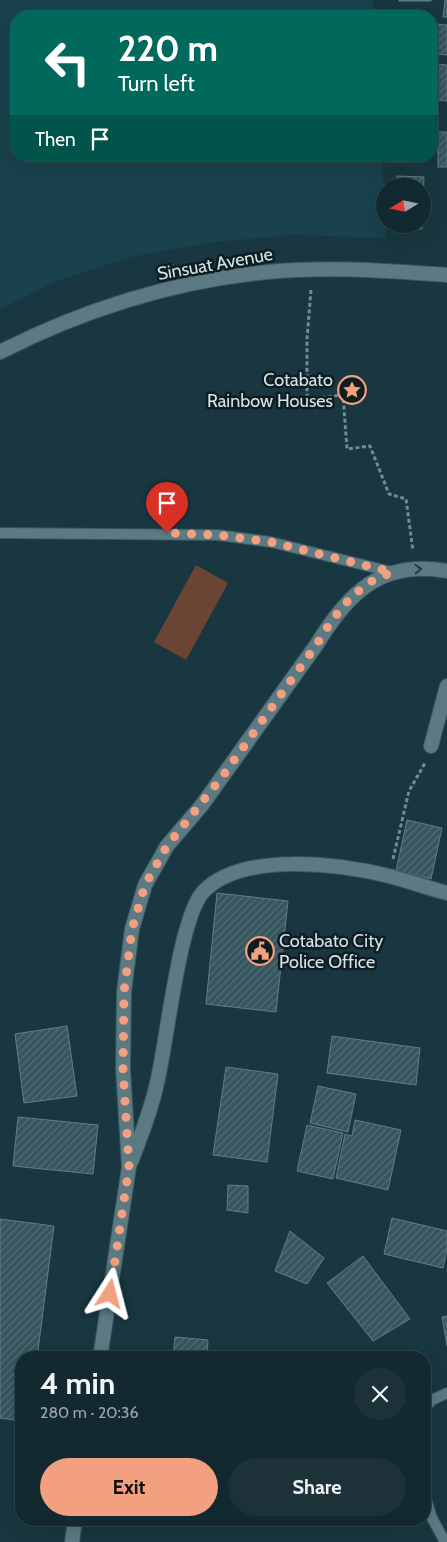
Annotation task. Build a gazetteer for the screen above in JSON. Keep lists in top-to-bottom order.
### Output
{
  "streets": {
    "street": ["Sinsuat Avenue"]
  },
  "places": {
    "place": ["Cotabato Rainbow Houses"],
    "public building": ["Cotabato City Police Office"]
  },
  "north": "left",
  "page": {
    "turn": ["220 m", "Turn left"],
    "then": "Then",
    "heading": ["4 min", "280 m · 20:36"],
    "buttons": ["Exit", "Share"]
  }
}
